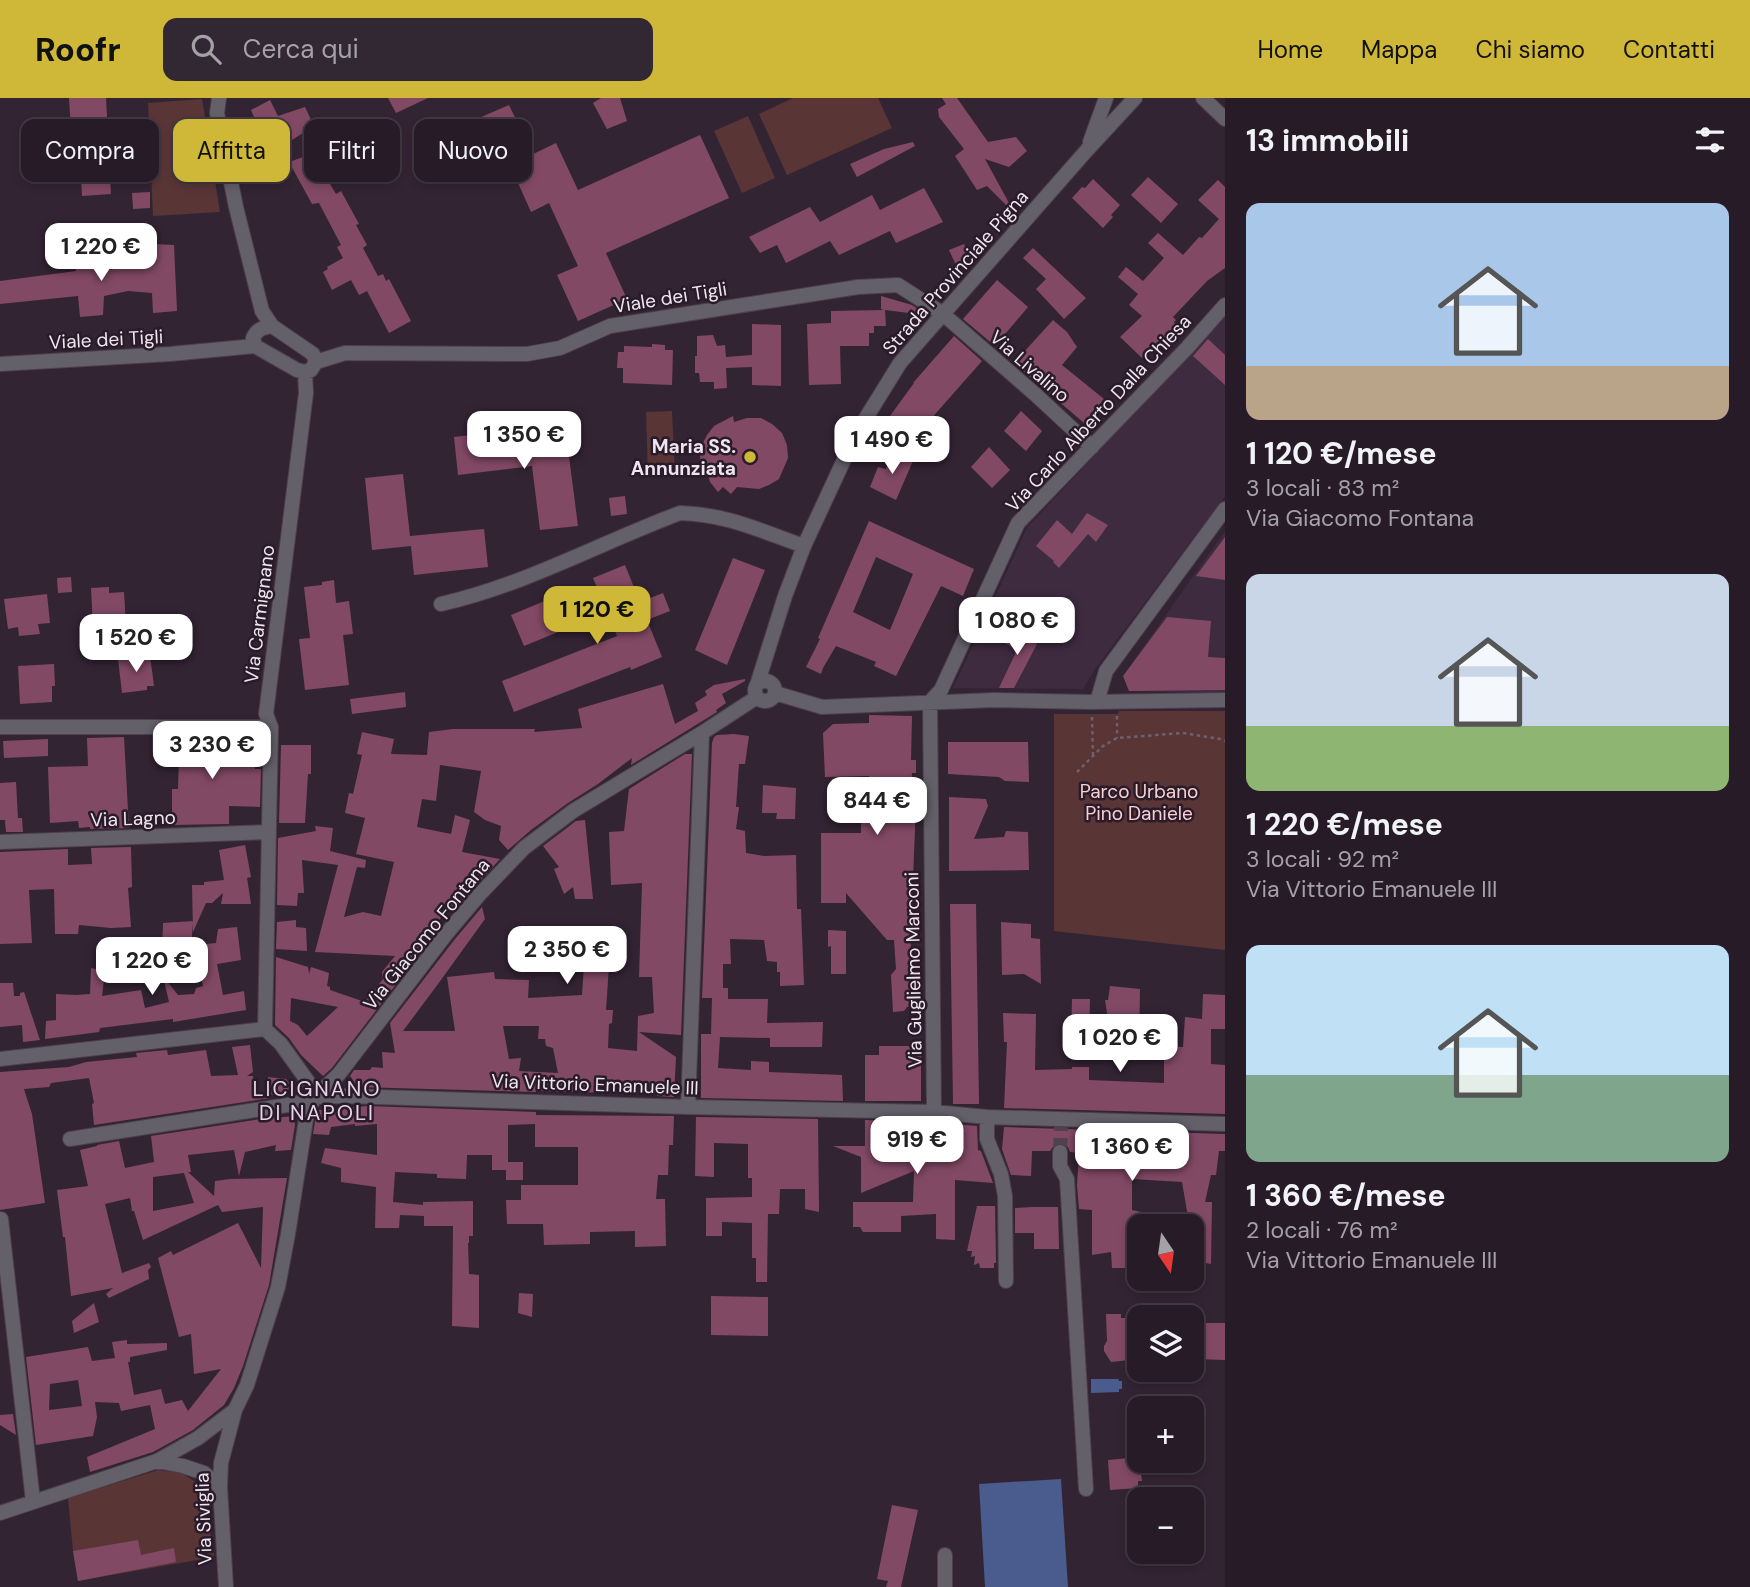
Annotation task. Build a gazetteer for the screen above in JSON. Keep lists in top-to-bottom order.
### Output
{
  "streets": {
    "street": [
      "Strada Provinciale Pigna",
      "Viale dei Tigli",
      "Via Livalino",
      "Via Carlo Alberto Dalla Chiesa",
      "Via Carmignano",
      "Via Lagno",
      "Via Giacomo Fontana",
      "Via Guglielmo Marconi",
      "Via Vittorio Emanuele III",
      "Via Siviglia"
    ]
  },
  "crossings": [
    ["Strada Provinciale Pigna", "Viale dei Tigli"],
    ["Strada Provinciale Pigna", "Via Livalino"],
    ["Strada Provinciale Pigna", "Via Giacomo Fontana"],
    ["Viale dei Tigli", "Via Livalino"],
    ["Viale dei Tigli", "Via Carmignano"],
    ["Via Livalino", "Via Carlo Alberto Dalla Chiesa"],
    ["Via Carlo Alberto Dalla Chiesa", "Via Guglielmo Marconi"],
    ["Via Carmignano", "Via Lagno"],
    ["Via Giacomo Fontana", "Via Vittorio Emanuele III"],
    ["Via Giacomo Fontana", "Via Siviglia"],
    ["Via Guglielmo Marconi", "Via Vittorio Emanuele III"],
    ["Via Vittorio Emanuele III", "Via Siviglia"]
  ],
  "districts": ["LICIGNANO DI NAPOLI"],
  "parks": ["Parco Urbano Pino Daniele"],
  "places": ["Maria SS. Annunziata"],
  "north": "bottom",
  "page": {
    "header": "Roofr",
    "search": "Cerca qui",
    "nav": [
      "Home",
      "Mappa",
      "Chi siamo",
      "Contatti"
    ],
    "heading": "13 immobili",
    "chip": [
      "Compra",
      "Affitta",
      "Filtri",
      "Nuovo"
    ],
    "list": [
      {
        "name": "1 120 €/mese",
        "note": "3 locali · 83 m² · Via Giacomo Fontana"
      },
      {
        "name": "1 220 €/mese",
        "note": "3 locali · 92 m² · Via Vittorio Emanuele III"
      },
      {
        "name": "1 360 €/mese",
        "note": "2 locali · 76 m² · Via Vittorio Emanuele III"
      }
    ],
    "price": [
      "1 220 €",
      "1 350 €",
      "1 490 €",
      "1 120 €",
      "1 080 €",
      "1 520 €",
      "3 230 €",
      "844 €",
      "2 350 €",
      "1 220 €",
      "1 020 €",
      "919 €",
      "1 360 €"
    ],
    "map_buttons": ["+", "−"]
  }
}
